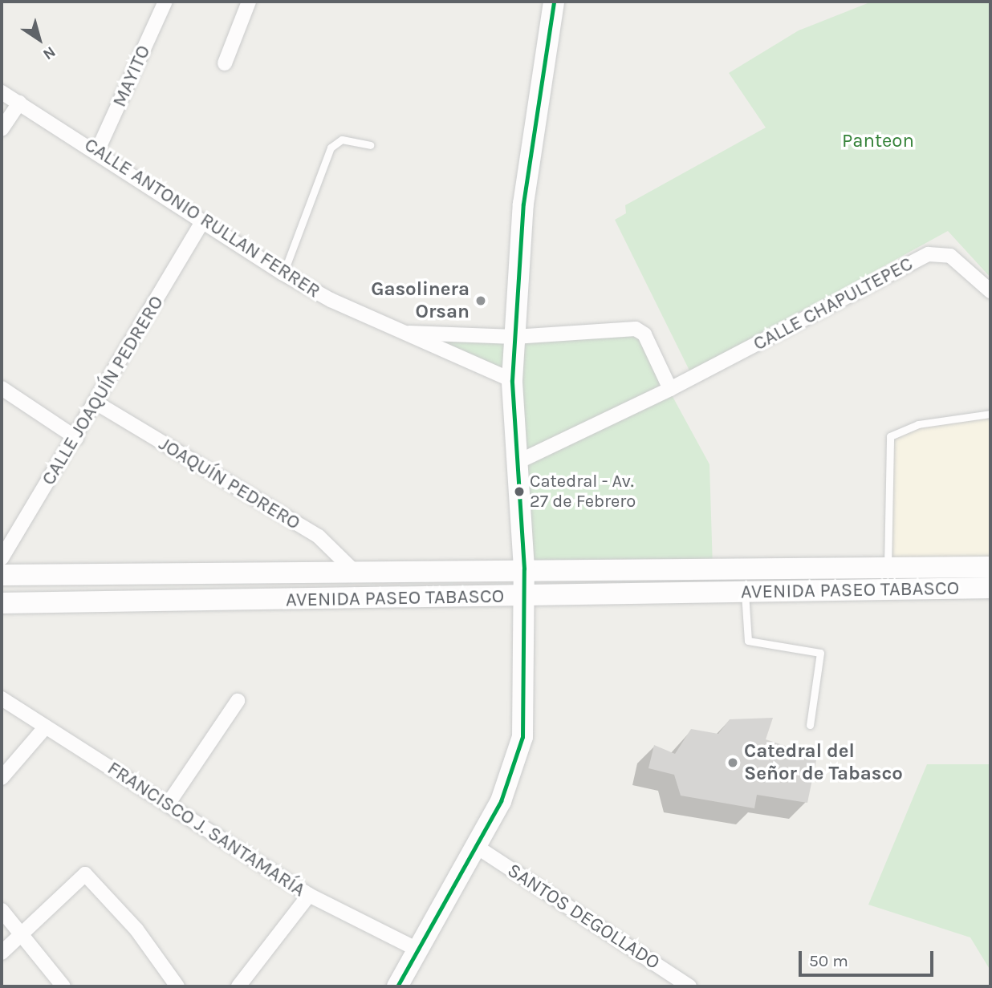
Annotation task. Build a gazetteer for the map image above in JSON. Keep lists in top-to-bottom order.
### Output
{
  "streets": {
    "main road": ["AVENIDA PASEO TABASCO"],
    "street": [
      "MAYITO",
      "CALLE ANTONIO RULLAN FERRER",
      "CALLE CHAPULTEPEC",
      "CALLE JOAQUÍN PEDRERO",
      "JOAQUÍN PEDRERO",
      "FRANCISCO J. SANTAMARÍA",
      "SANTOS DEGOLLADO"
    ]
  },
  "crossings": [
    ["MAYITO", "CALLE ANTONIO RULLAN FERRER"],
    ["CALLE ANTONIO RULLAN FERRER", "CALLE JOAQUÍN PEDRERO"],
    ["CALLE JOAQUÍN PEDRERO", "JOAQUÍN PEDRERO"],
    ["JOAQUÍN PEDRERO", "AVENIDA PASEO TABASCO"]
  ],
  "parks": ["Panteon"],
  "places": ["Gasolinera Orsan", "Catedral - Av. 27 de Febrero", "Catedral del Señor de Tabasco"],
  "scale_bar": "50 m",
  "north": "bottom right"
}
